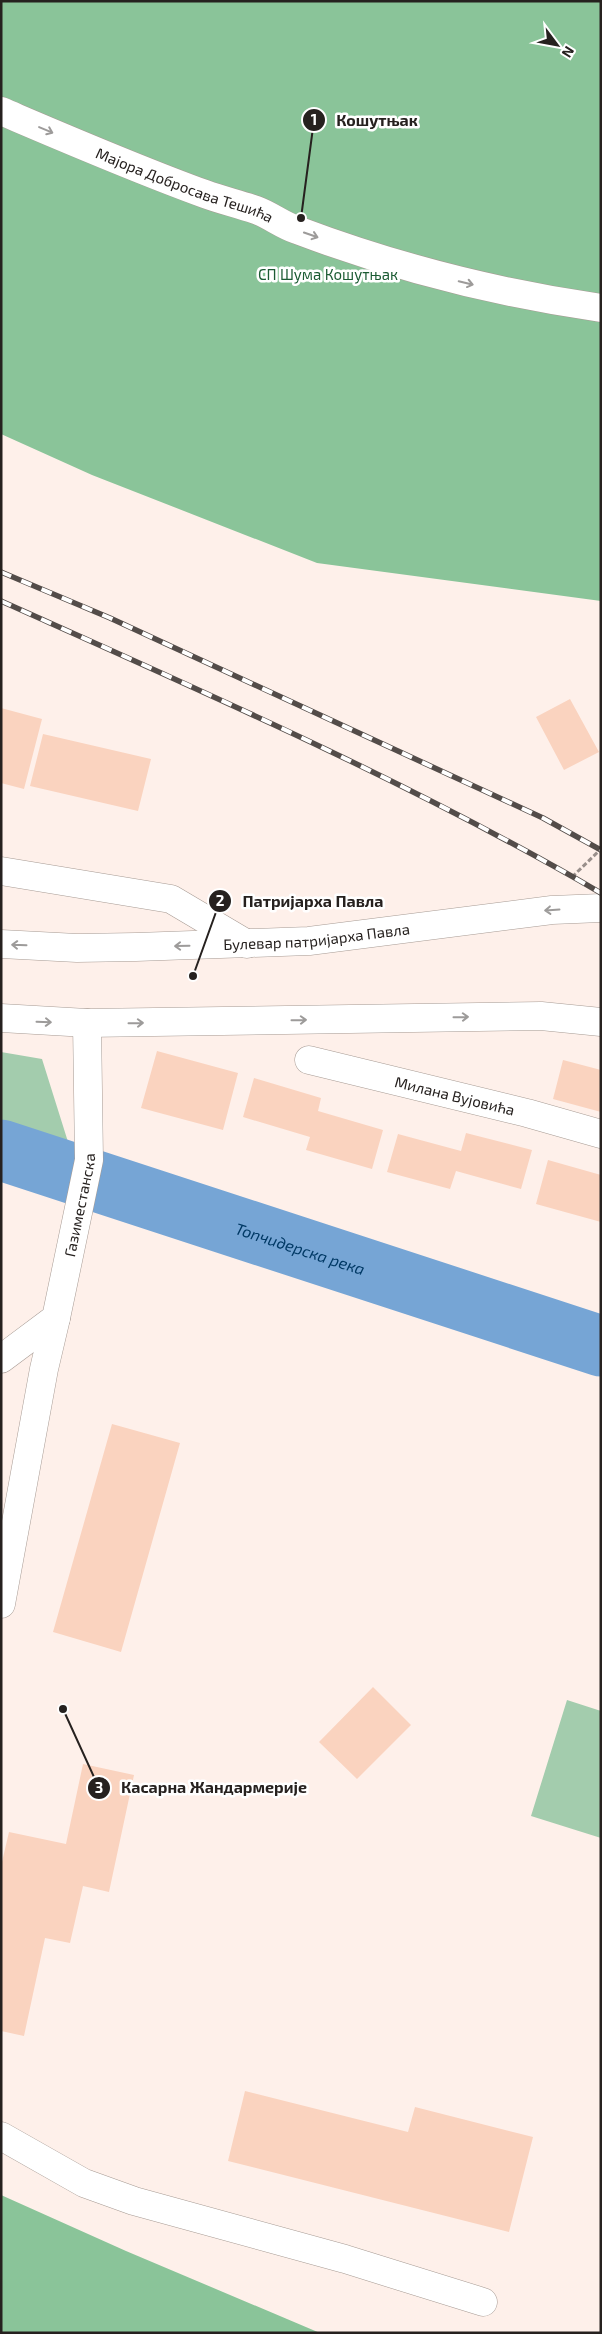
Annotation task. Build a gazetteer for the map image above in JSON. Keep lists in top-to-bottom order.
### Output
{
  "streets": {
    "street": [
      "Мајора Добросава Тешића",
      "Булевар патријарха Павла",
      "Милана Вујовића",
      "Газиместанска"
    ]
  },
  "one_way": ["Мајора Добросава Тешића"],
  "water": ["Топчидерска река"],
  "parks": ["СП Шума Кошутњак"],
  "places": ["Кошутњак", "Патријарха Павла", "Касарна Жандармерије"],
  "north": "bottom right"
}
